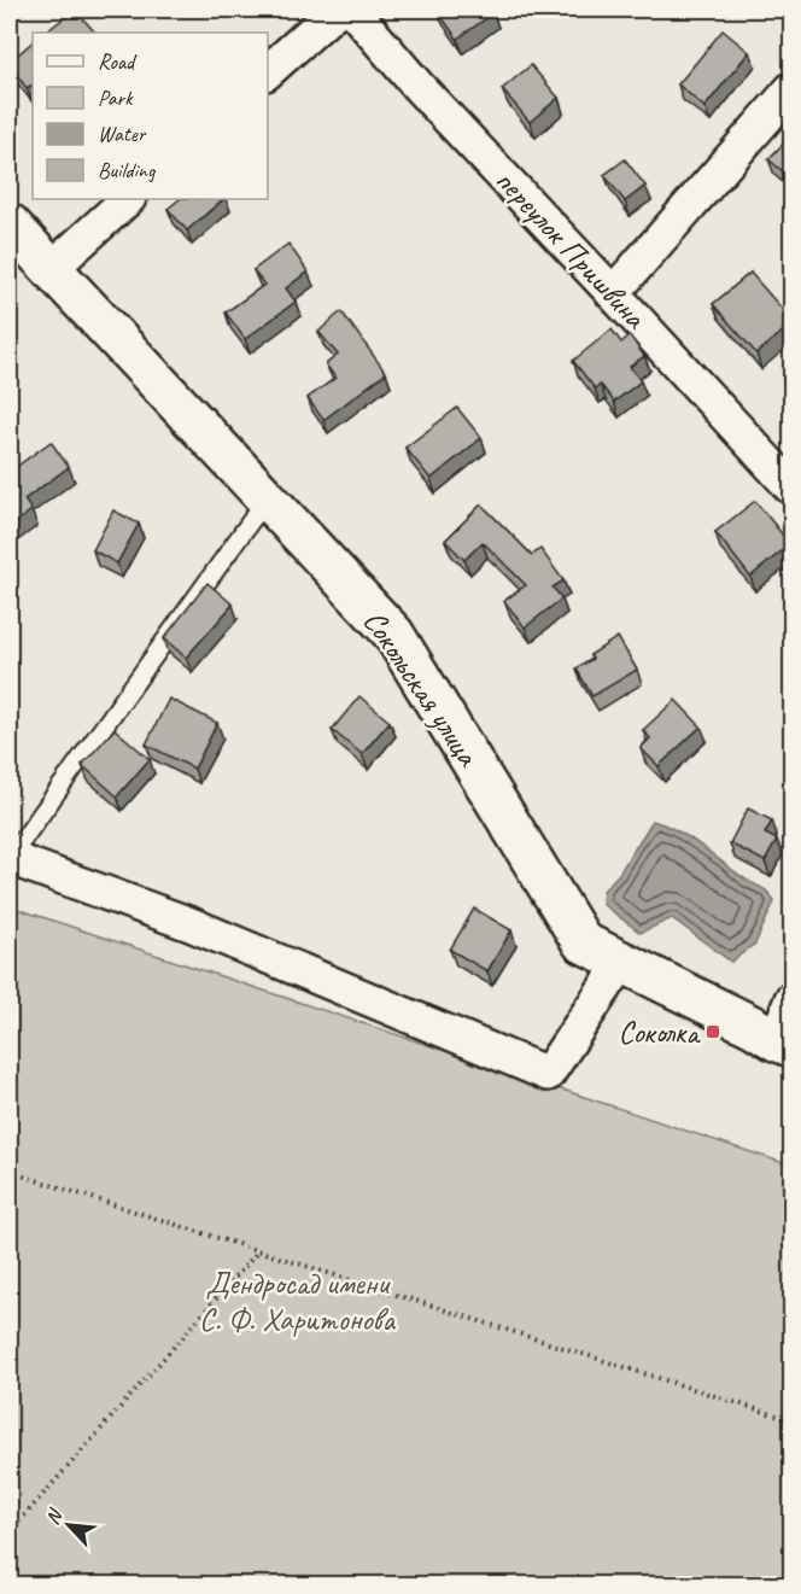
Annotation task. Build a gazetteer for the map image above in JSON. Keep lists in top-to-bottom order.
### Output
{
  "streets": {
    "street": ["переулок Пришвина", "Сокольская улица"]
  },
  "parks": ["Дендросад имени С. Ф. Харитонова"],
  "places": {
    "transit": ["Соколка"]
  },
  "legend": [
    "Road",
    "Park",
    "Water",
    "Building"
  ],
  "north": "top left"
}
